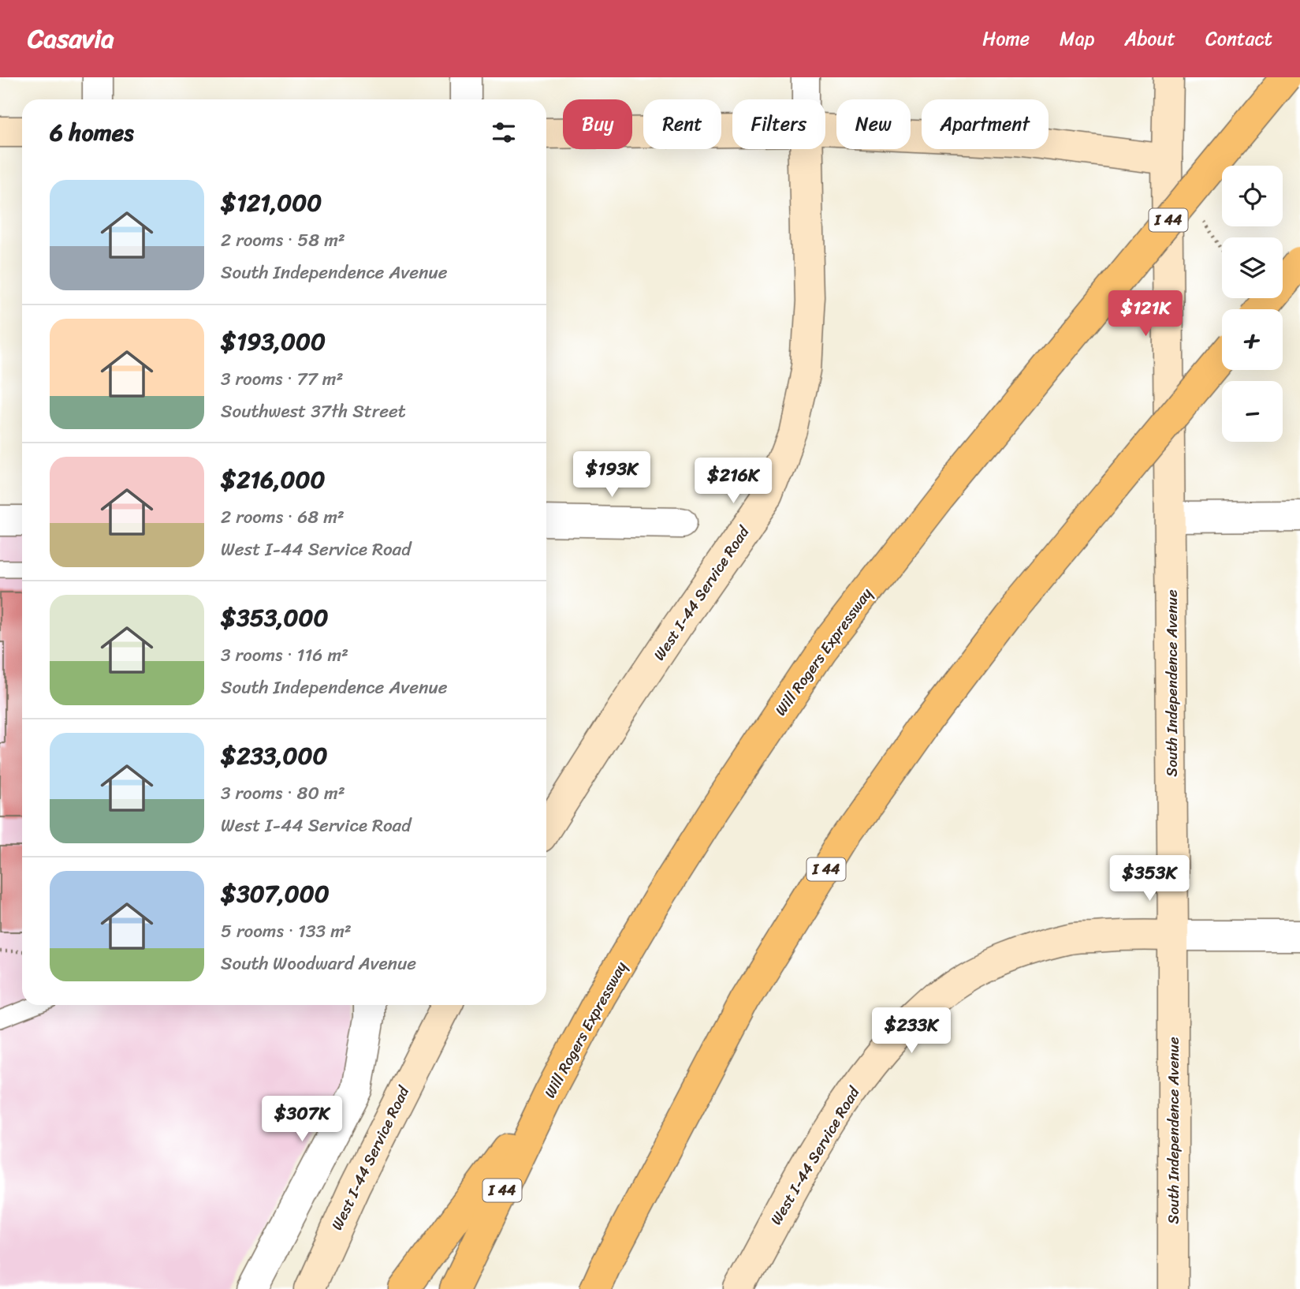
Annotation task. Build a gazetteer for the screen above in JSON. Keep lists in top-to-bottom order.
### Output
{
  "streets": {
    "highway": ["I 44", "Will Rogers Expressway"],
    "street": ["West I-44 Service Road", "South Independence Avenue"]
  },
  "crossings": [
    ["West I-44 Service Road", "South Independence Avenue"]
  ],
  "page": {
    "header": "Casavia",
    "nav": [
      "Home",
      "Map",
      "About",
      "Contact"
    ],
    "chip": [
      "Buy",
      "Rent",
      "Filters",
      "New",
      "Apartment"
    ],
    "heading": "6 homes",
    "map_buttons": ["+", "−"],
    "list": [
      {
        "name": "$121,000",
        "note": "2 rooms · 58 m² · South Independence Avenue"
      },
      {
        "name": "$193,000",
        "note": "3 rooms · 77 m² · Southwest 37th Street"
      },
      {
        "name": "$216,000",
        "note": "2 rooms · 68 m² · West I-44 Service Road"
      },
      {
        "name": "$353,000",
        "note": "3 rooms · 116 m² · South Independence Avenue"
      },
      {
        "name": "$233,000",
        "note": "3 rooms · 80 m² · West I-44 Service Road"
      },
      {
        "name": "$307,000",
        "note": "5 rooms · 133 m² · South Woodward Avenue"
      }
    ],
    "price": [
      "$121K",
      "$193K",
      "$216K",
      "$353K",
      "$233K",
      "$307K"
    ]
  }
}
